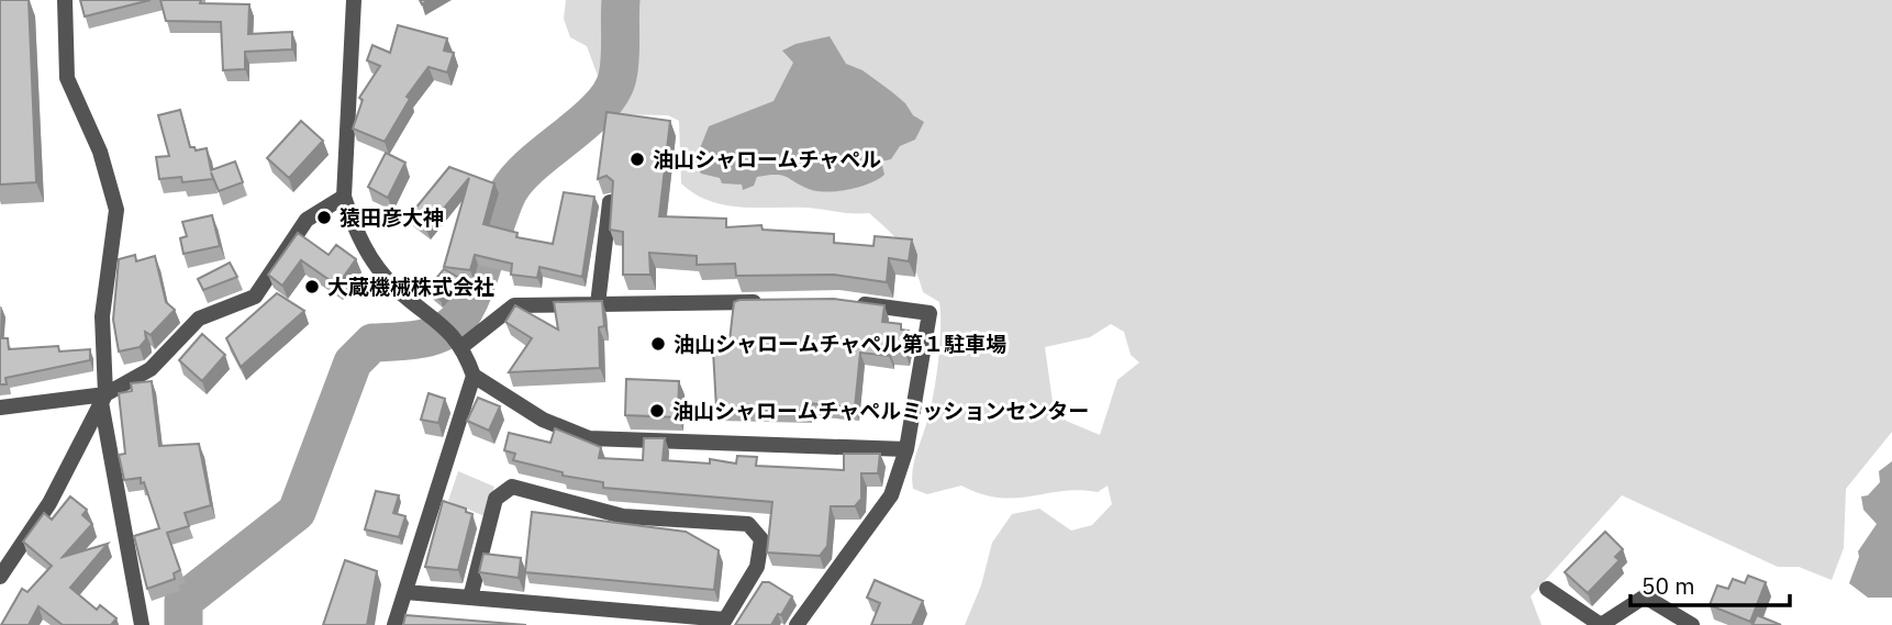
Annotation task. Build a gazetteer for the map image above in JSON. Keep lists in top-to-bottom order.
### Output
{
  "places": [
    "油山シャロームチャペル",
    "猿田彦大神",
    "大蔵機械株式会社",
    "油山シャロームチャペル第１駐車場",
    "油山シャロームチャペルミッションセンター"
  ],
  "scale_bar": "50 m"
}
